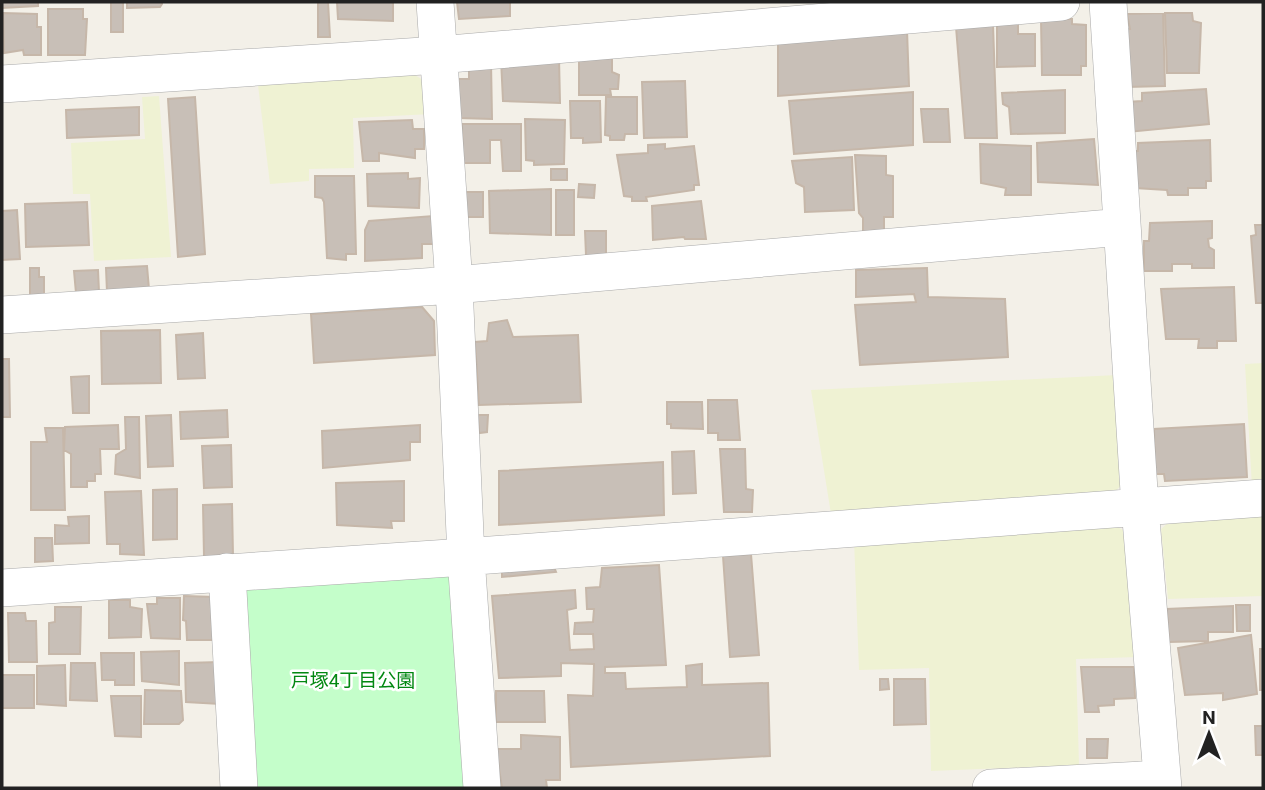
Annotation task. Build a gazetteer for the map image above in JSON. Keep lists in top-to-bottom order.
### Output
{
  "parks": ["戸塚4丁目公園"],
  "north": "top"
}
